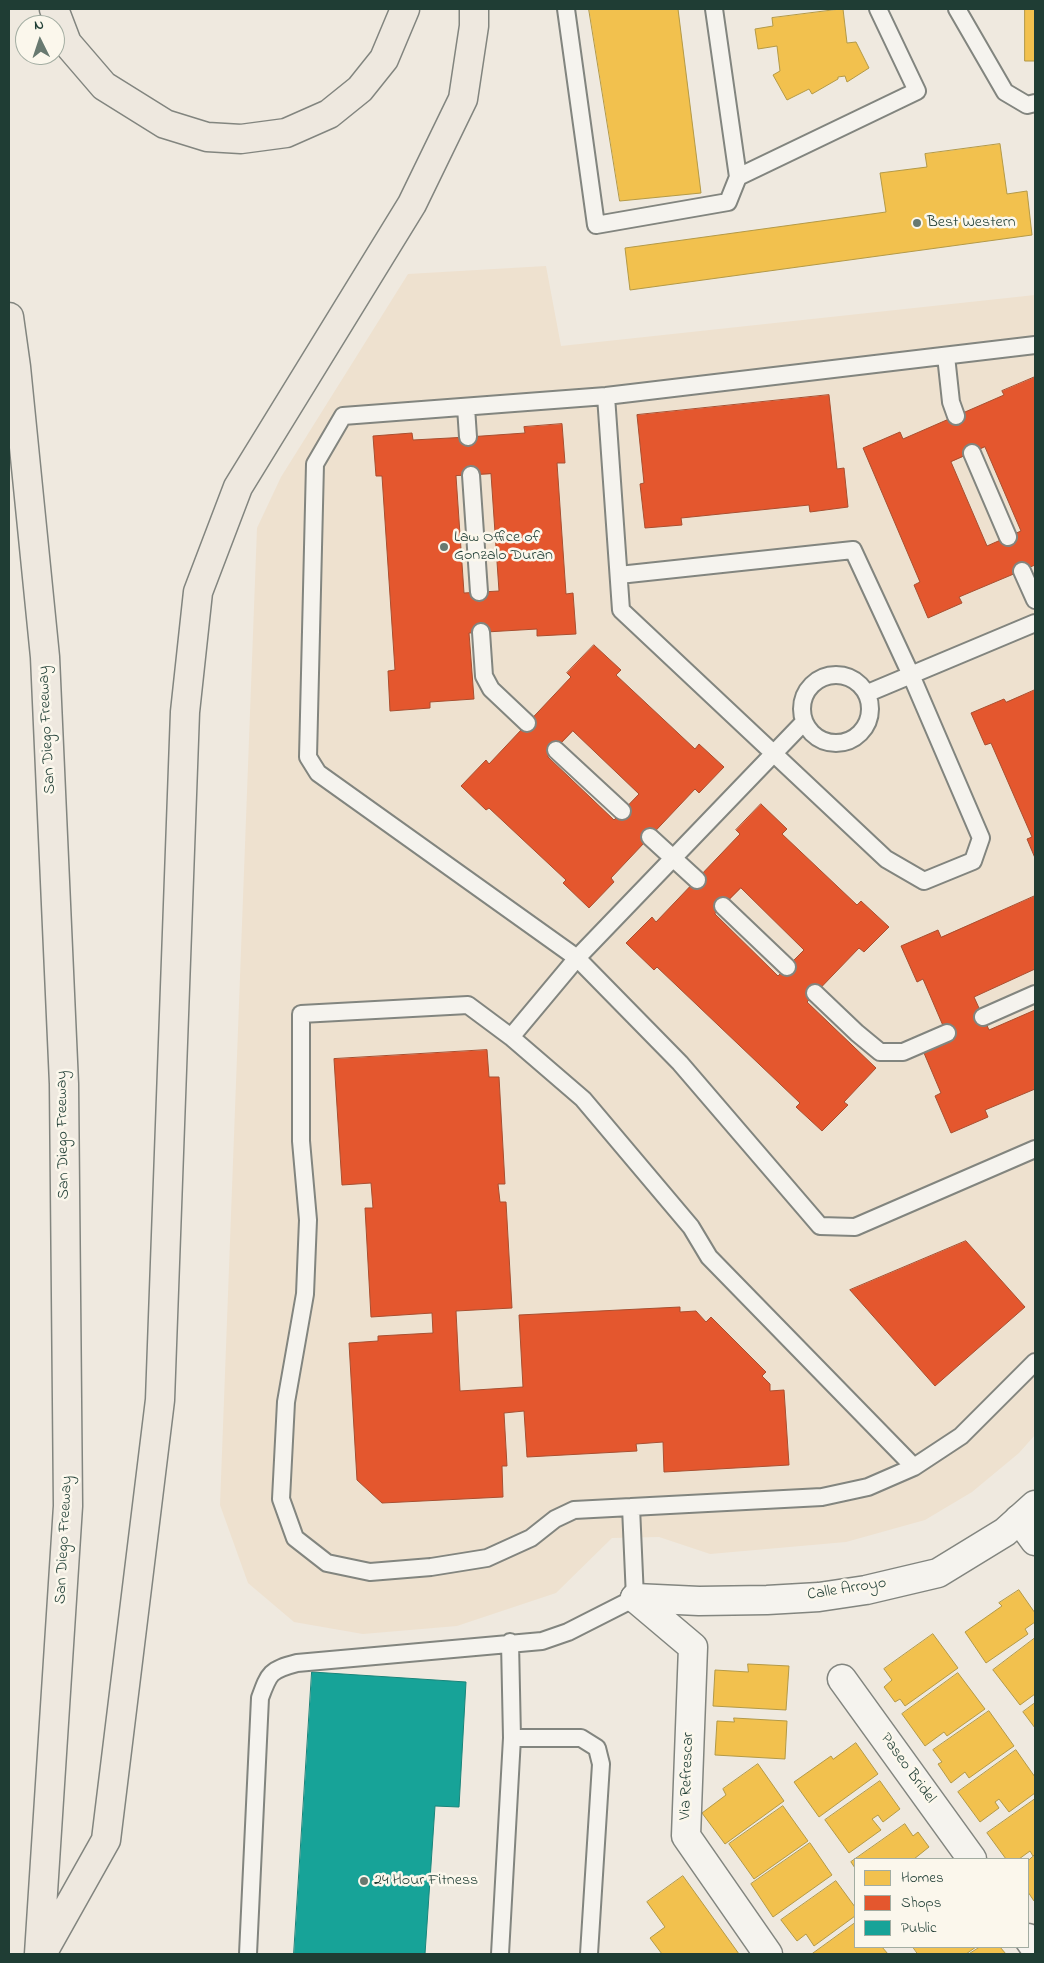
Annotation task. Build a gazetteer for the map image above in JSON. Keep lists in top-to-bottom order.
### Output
{
  "streets": {
    "highway": ["San Diego Freeway"],
    "street": ["Calle Arroyo", "Paseo Bridel", "Via Refrescar"]
  },
  "crossings": [
    ["Calle Arroyo", "Via Refrescar"]
  ],
  "places": ["Best Western", "Law Office of Gonzalo Duran", "24 Hour Fitness"],
  "legend": ["Homes", "Shops", "Public"],
  "north": "top"
}
